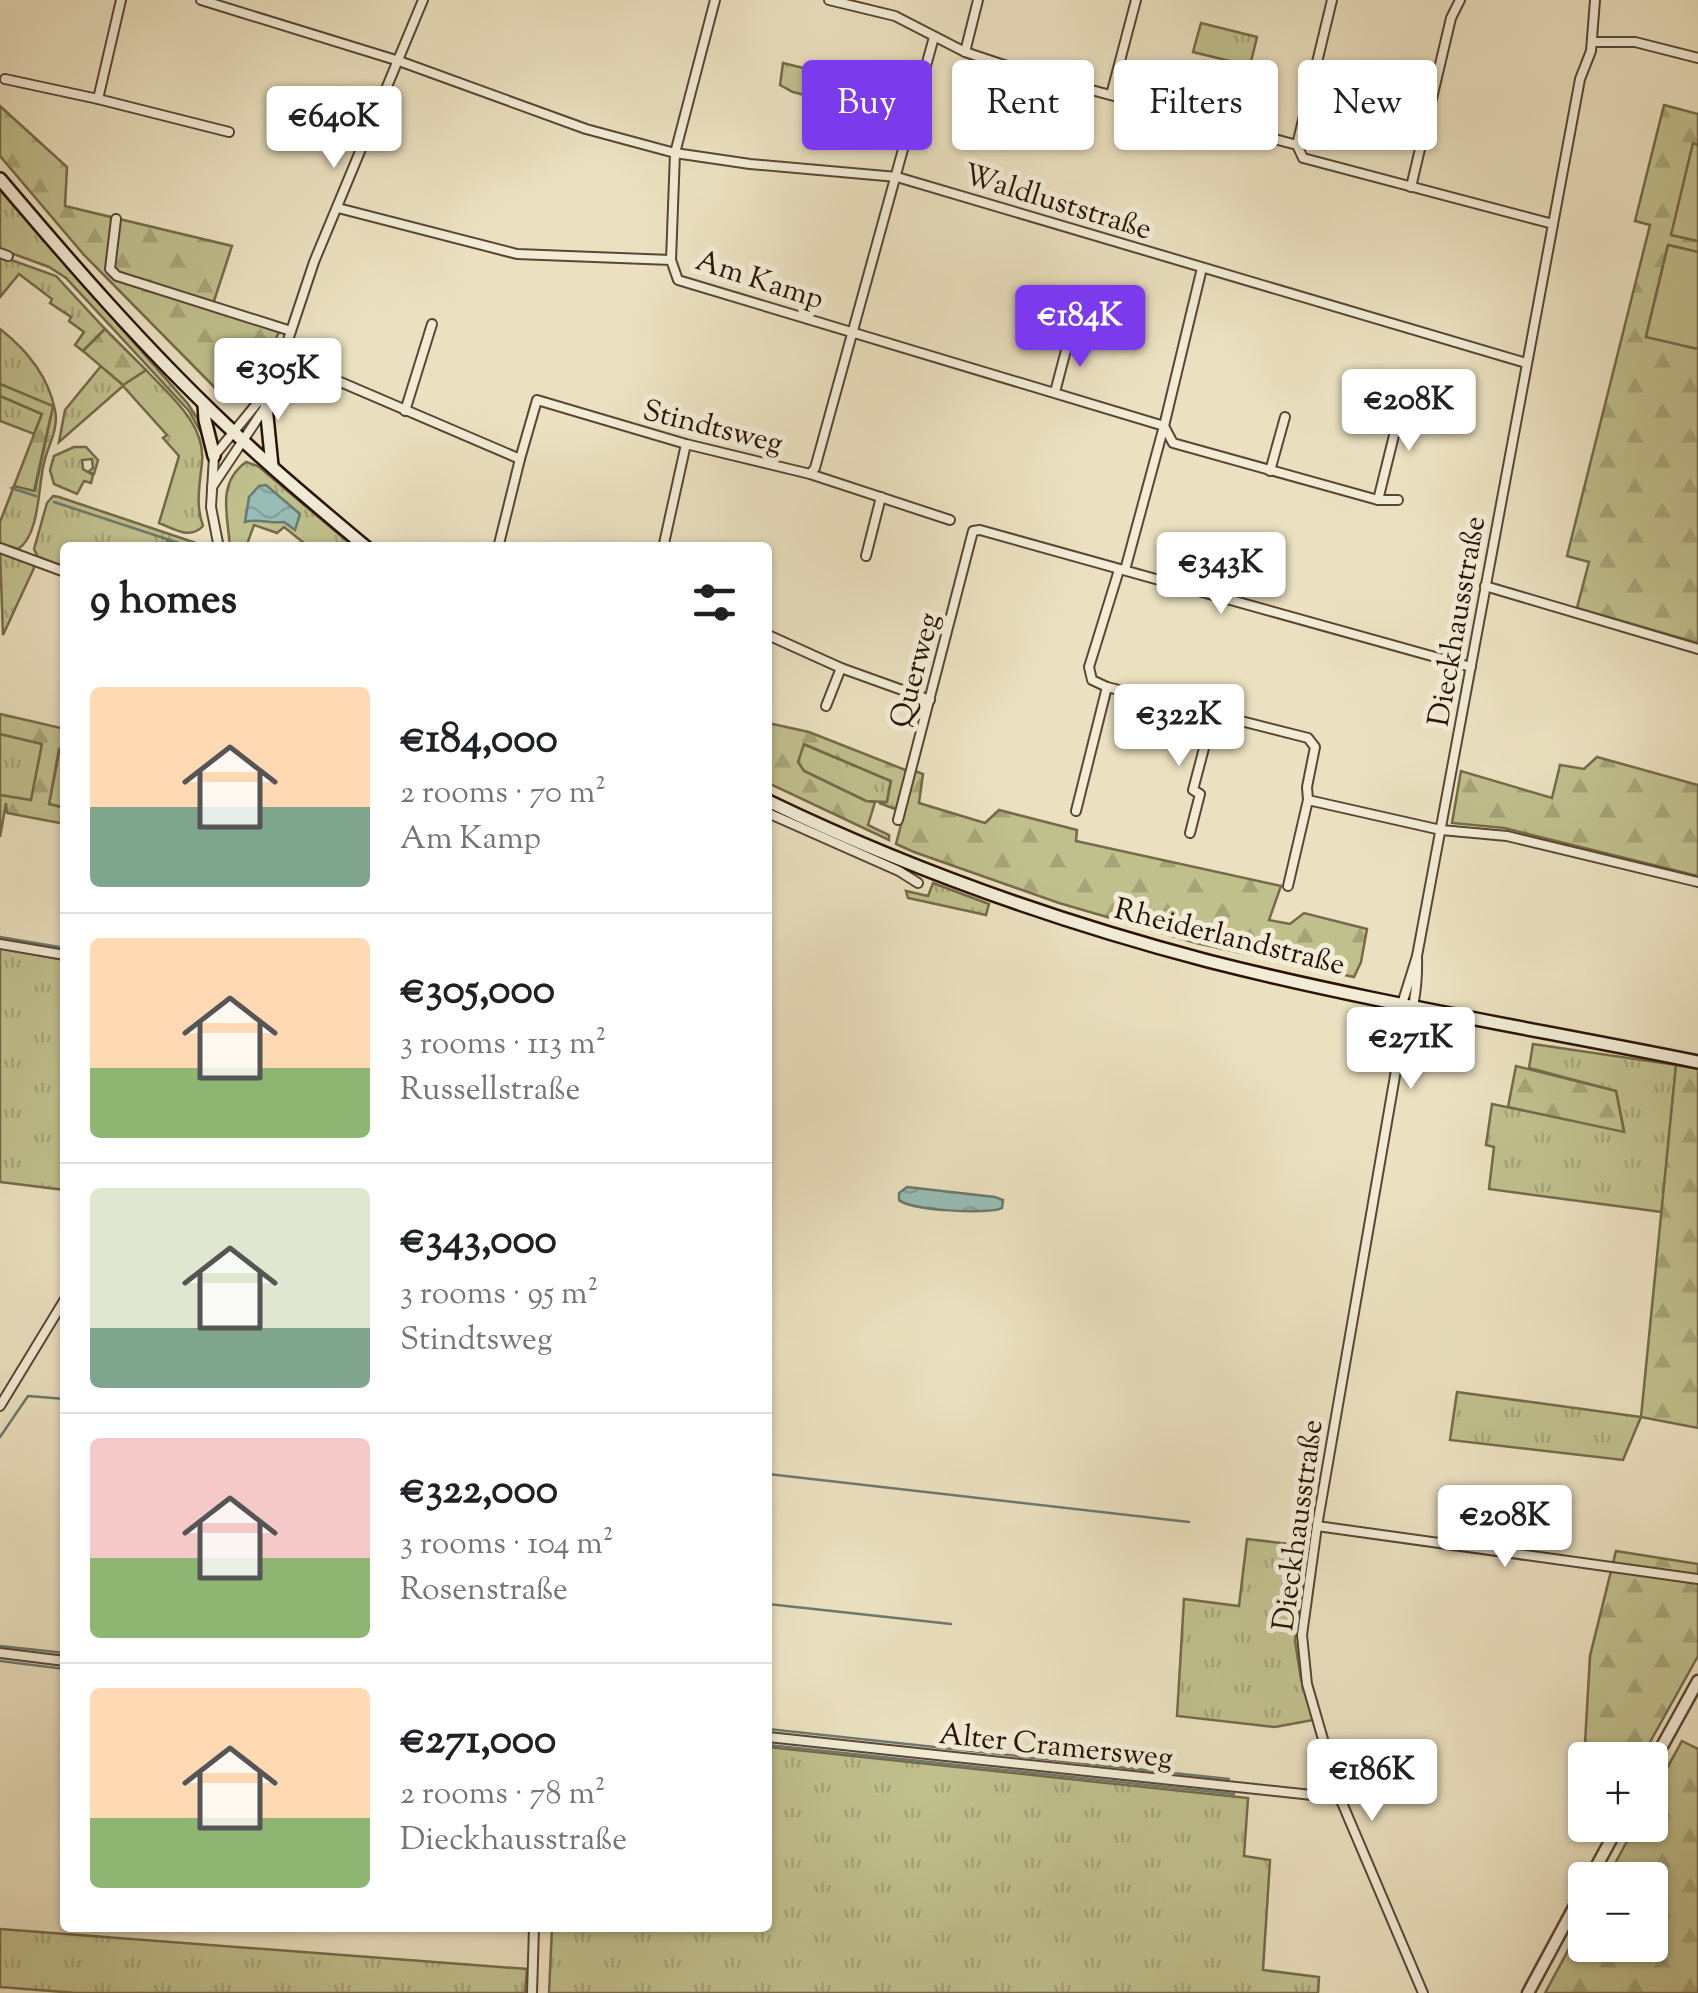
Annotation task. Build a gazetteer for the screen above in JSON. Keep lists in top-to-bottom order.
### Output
{
  "streets": {
    "main road": ["Rheiderlandstraße"],
    "street": [
      "Waldluststraße",
      "Am Kamp",
      "Stindtsweg",
      "Dieckhausstraße",
      "Querweg",
      "Alter Cramersweg"
    ]
  },
  "crossings": [
    ["Waldluststraße", "Dieckhausstraße"],
    ["Dieckhausstraße", "Rheiderlandstraße"],
    ["Dieckhausstraße", "Alter Cramersweg"]
  ],
  "page": {
    "chip": [
      "Buy",
      "Rent",
      "Filters",
      "New"
    ],
    "price": [
      "€640K",
      "€184K",
      "€305K",
      "€208K",
      "€343K",
      "€322K",
      "€271K",
      "€208K",
      "€186K"
    ],
    "heading": "9 homes",
    "list": [
      {
        "name": "€184,000",
        "note": "2 rooms · 70 m² · Am Kamp"
      },
      {
        "name": "€305,000",
        "note": "3 rooms · 113 m² · Russellstraße"
      },
      {
        "name": "€343,000",
        "note": "3 rooms · 95 m² · Stindtsweg"
      },
      {
        "name": "€322,000",
        "note": "3 rooms · 104 m² · Rosenstraße"
      },
      {
        "name": "€271,000",
        "note": "2 rooms · 78 m² · Dieckhausstraße"
      }
    ],
    "map_buttons": ["+", "−"]
  }
}
